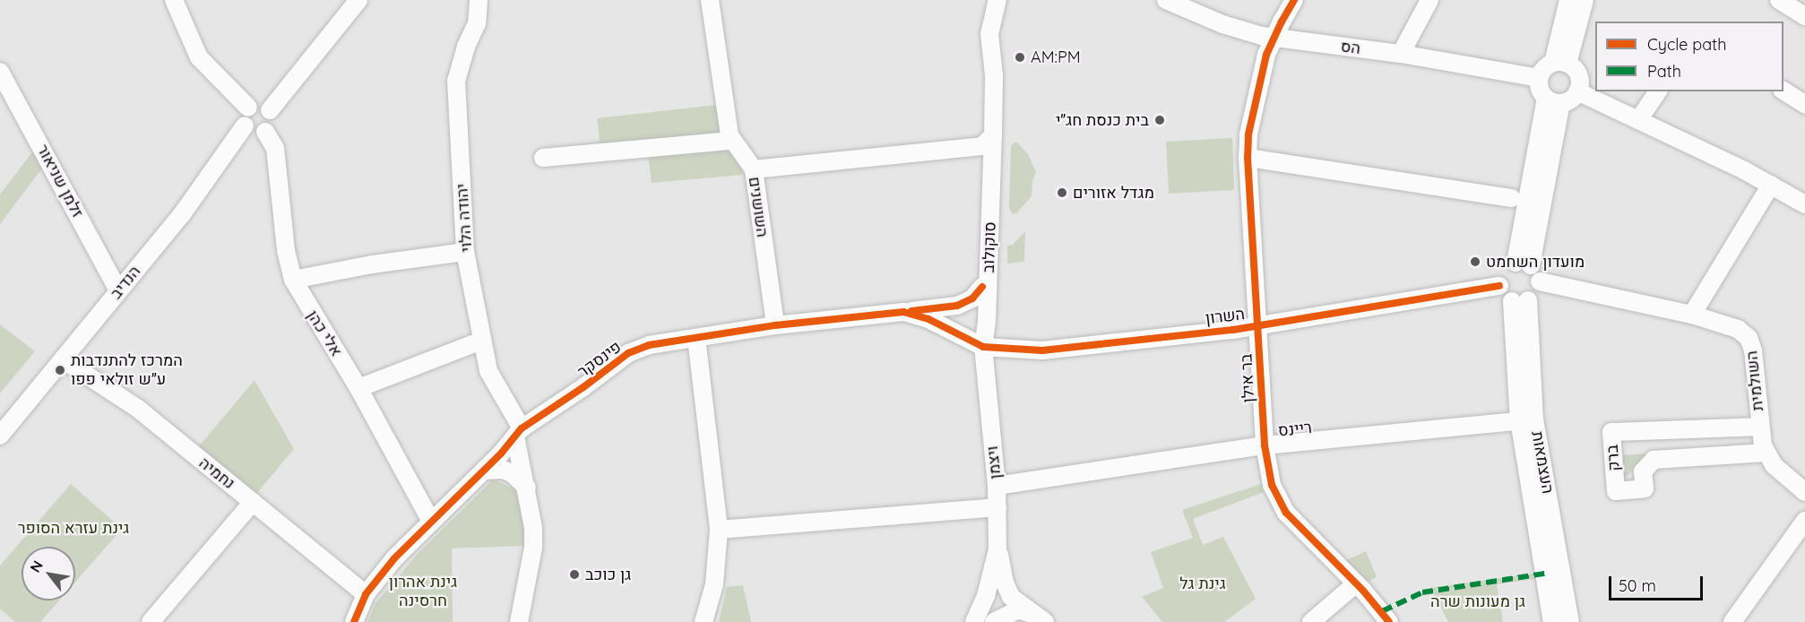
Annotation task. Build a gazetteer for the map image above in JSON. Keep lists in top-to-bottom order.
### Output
{
  "streets": {
    "street": [
      "הס",
      "זלמן שניאור",
      "השושנים",
      "יהודה הלוי",
      "סוקולוב",
      "הנדיב",
      "השרון",
      "אלי כהן",
      "פינסקר",
      "בר אילן",
      "השולמית",
      "ריינס",
      "ברק",
      "ויצמן",
      "העצמאות",
      "נחמיה"
    ]
  },
  "crossings": [
    ["הס", "בר אילן"],
    ["זלמן שניאור", "הנדיב"],
    ["השושנים", "פינסקר"],
    ["יהודה הלוי", "פינסקר"],
    ["סוקולוב", "השרון"],
    ["סוקולוב", "פינסקר"],
    ["סוקולוב", "ויצמן"],
    ["הנדיב", "אלי כהן"],
    ["הנדיב", "נחמיה"],
    ["השרון", "פינסקר"],
    ["השרון", "בר אילן"],
    ["השרון", "העצמאות"],
    ["אלי כהן", "פינסקר"],
    ["פינסקר", "נחמיה"],
    ["בר אילן", "ריינס"],
    ["השולמית", "ברק"],
    ["ריינס", "ויצמן"],
    ["ריינס", "העצמאות"]
  ],
  "parks": [
    "גינת עזרא הסופר",
    "גינת אהרון חרסינה",
    "גינת גל",
    "גן מעונות שרה"
  ],
  "places": [
    "AM:PM",
    "בית כנסת חג״י",
    "מגדל אזורים",
    "מועדון השחמט",
    "המרכז להתנדבות ע״ש זולאי פפו",
    "גן כוכב"
  ],
  "legend": ["Cycle path", "Path"],
  "scale_bar": "50 m",
  "north": "top left"
}
